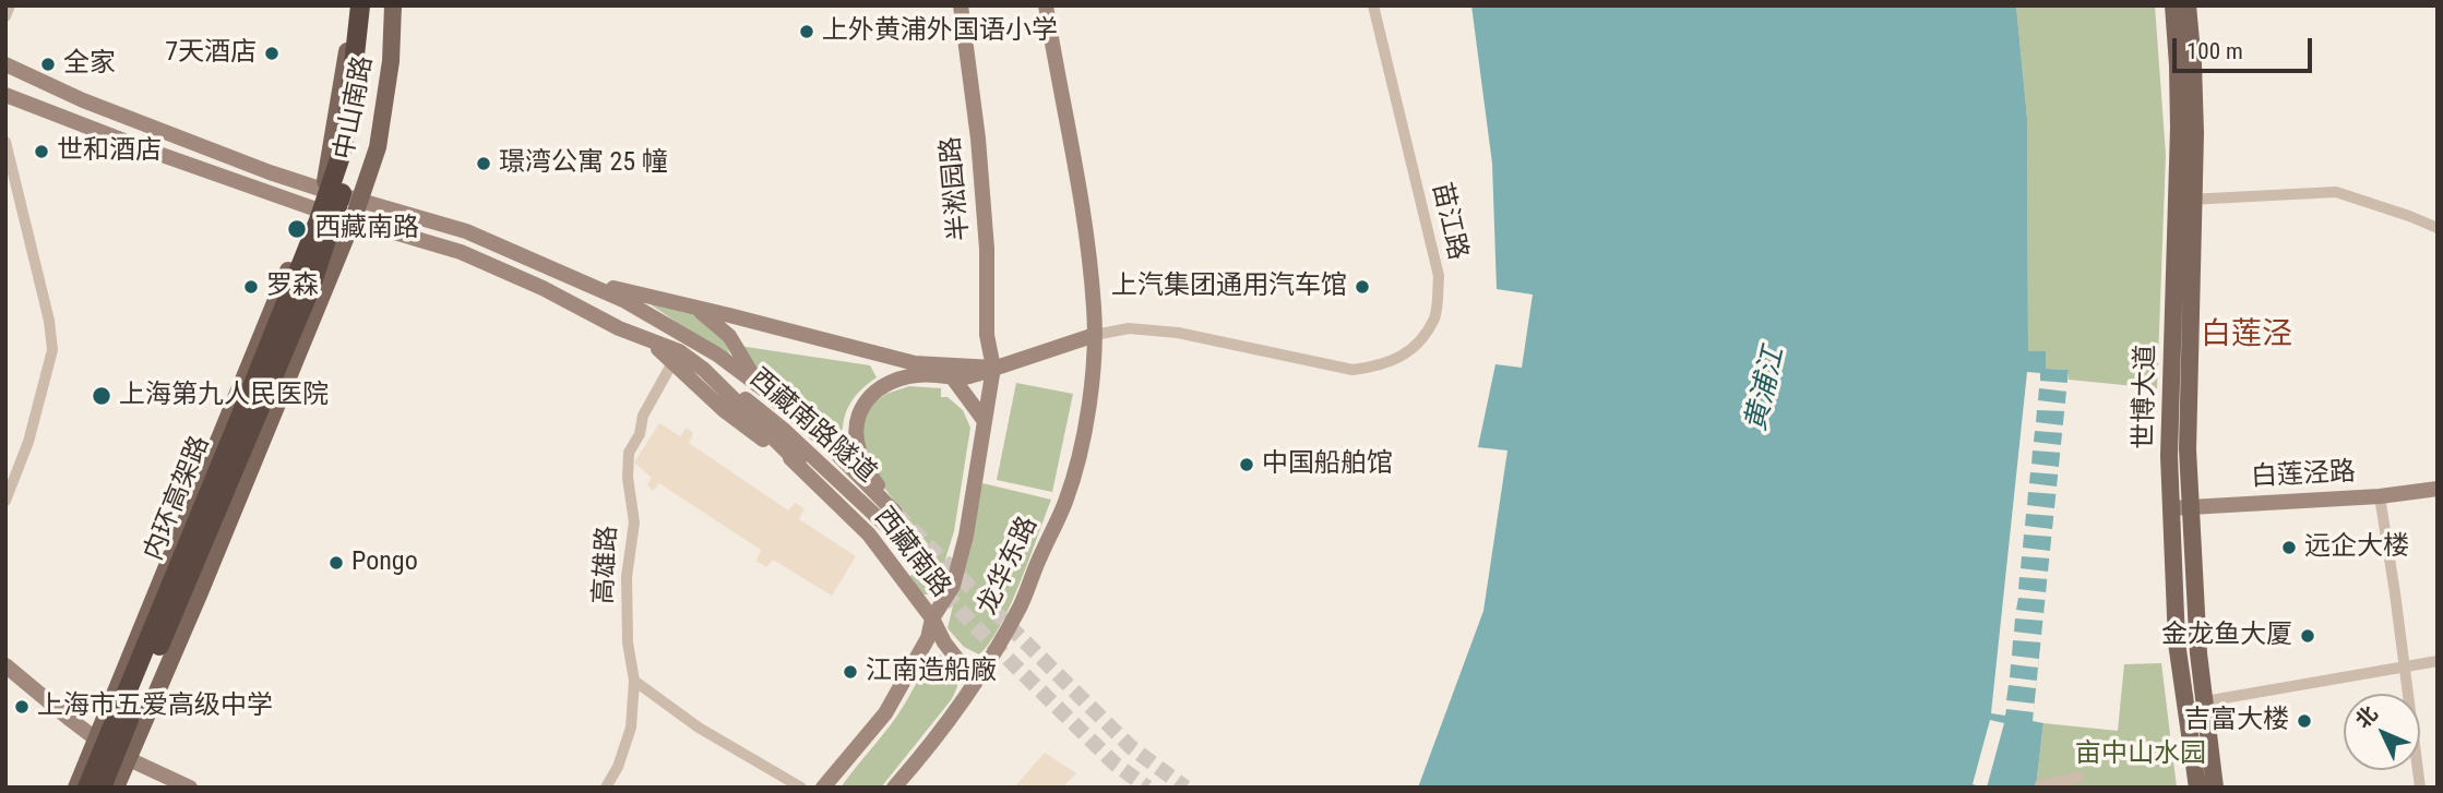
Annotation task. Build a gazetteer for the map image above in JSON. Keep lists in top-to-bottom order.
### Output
{
  "streets": {
    "highway": ["内环高架路"],
    "main road": [
      "中山南路",
      "半淞园路",
      "世博大道",
      "西藏南路隧道",
      "白莲泾路",
      "西藏南路",
      "龙华东路"
    ],
    "street": ["苗江路", "高雄路"]
  },
  "crossings": [
    ["中山南路", "西藏南路"],
    ["半淞园路", "西藏南路"],
    ["半淞园路", "龙华东路"],
    ["苗江路", "西藏南路"],
    ["苗江路", "龙华东路"],
    ["世博大道", "白莲泾路"],
    ["西藏南路隧道", "西藏南路"],
    ["西藏南路", "高雄路"],
    ["西藏南路", "龙华东路"]
  ],
  "districts": ["白莲泾"],
  "water": ["黄浦江"],
  "parks": ["亩中山水园"],
  "places": [
    "上外黄浦外国语小学",
    "7天酒店",
    "全家",
    "世和酒店",
    "璟湾公寓 25 幢",
    "西藏南路",
    "罗森",
    "上汽集团通用汽车馆",
    "上海第九人民医院",
    "中国船舶馆",
    "远企大楼",
    "Pongo",
    "金龙鱼大厦",
    "江南造船廠",
    "上海市五爱高级中学",
    "吉富大楼"
  ],
  "scale_bar": "100 m",
  "north": "top left"
}
